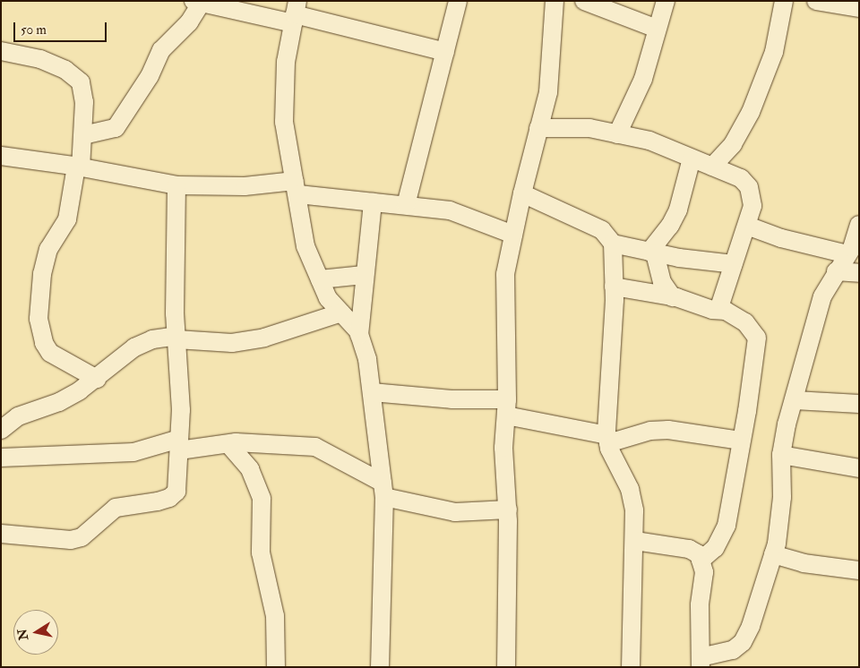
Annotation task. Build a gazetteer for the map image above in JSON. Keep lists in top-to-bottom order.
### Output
{
  "scale_bar": "50 m",
  "north": "left"
}
